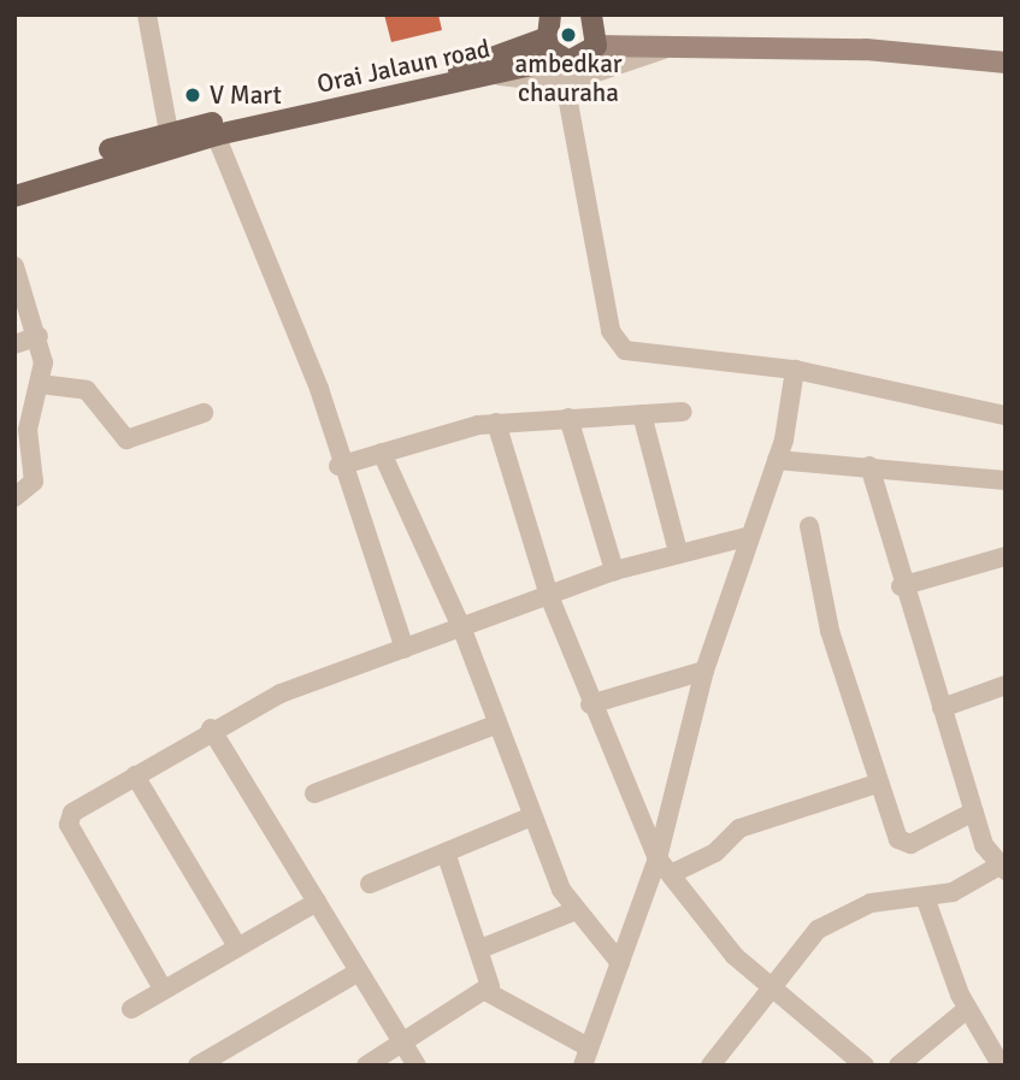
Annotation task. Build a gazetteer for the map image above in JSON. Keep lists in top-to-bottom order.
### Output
{
  "streets": {
    "main road": ["Orai Jalaun road"]
  },
  "places": ["ambedkar chauraha", "V Mart"]
}
